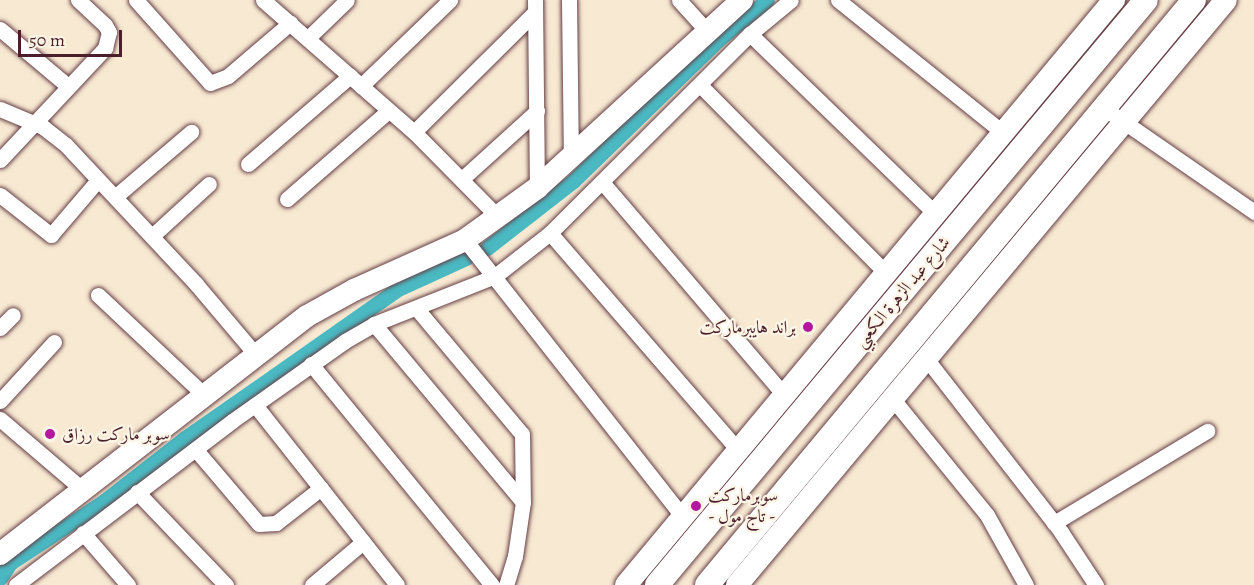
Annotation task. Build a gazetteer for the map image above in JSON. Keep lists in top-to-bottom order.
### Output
{
  "streets": {
    "main road": ["شارع عبد الزهرة الكعبي"]
  },
  "places": ["براند هايبرماركت", "سوبر ماركت رزاق", "سوبرماركت - تاج مول -"],
  "scale_bar": "50 m"
}
